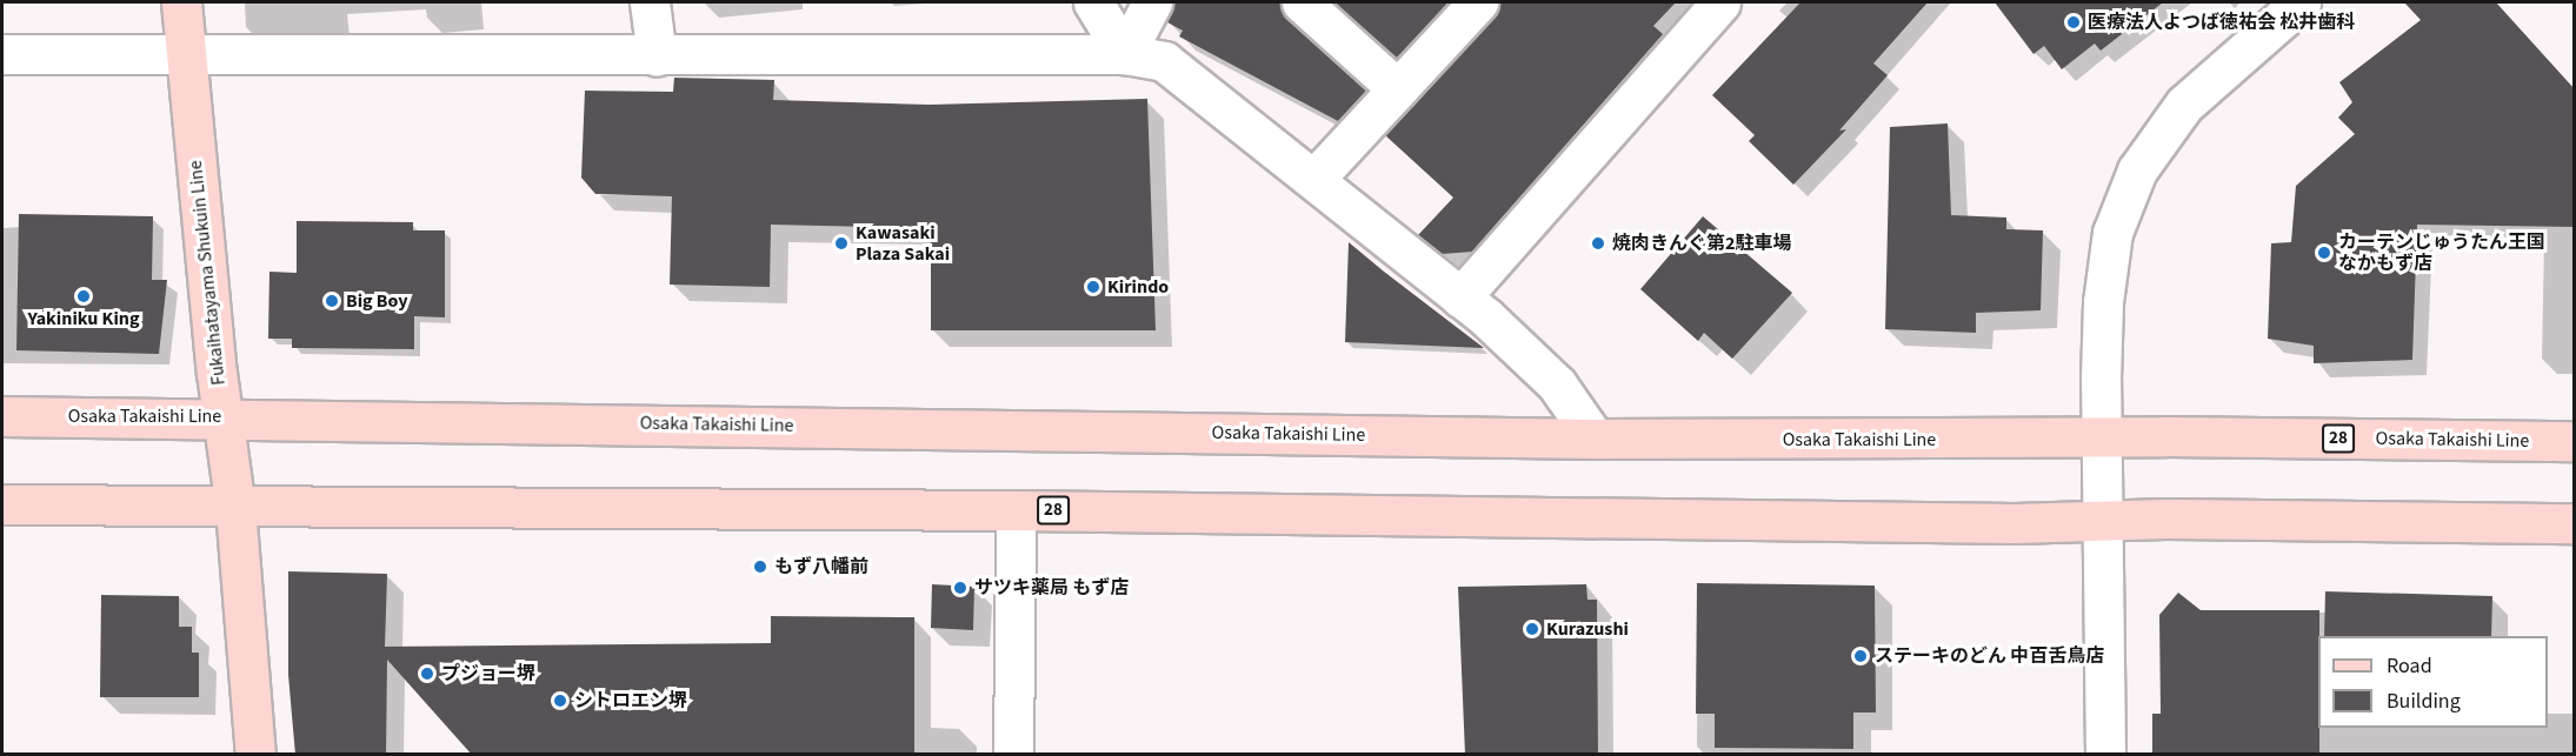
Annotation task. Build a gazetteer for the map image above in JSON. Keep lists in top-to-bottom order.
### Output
{
  "streets": {
    "main road": ["Fukaihatayama Shukuin Line", "Osaka Takaishi Line", "28"]
  },
  "crossings": [
    ["Fukaihatayama Shukuin Line", "Osaka Takaishi Line"],
    ["Fukaihatayama Shukuin Line", "28"]
  ],
  "places": [
    "医療法人よつば徳祐会 松井歯科",
    "Kawasaki Plaza Sakai",
    "焼肉きんぐ第2駐車場",
    "カーテンじゅうたん王国 なかもず店",
    "Kirindo",
    "Yakiniku King",
    "Big Boy",
    "もず八幡前",
    "サツキ薬局 もず店",
    "Kurazushi",
    "ステーキのどん 中百舌鳥店",
    "プジョー堺",
    "シトロエン堺"
  ],
  "legend": ["Road", "Building"]
}
